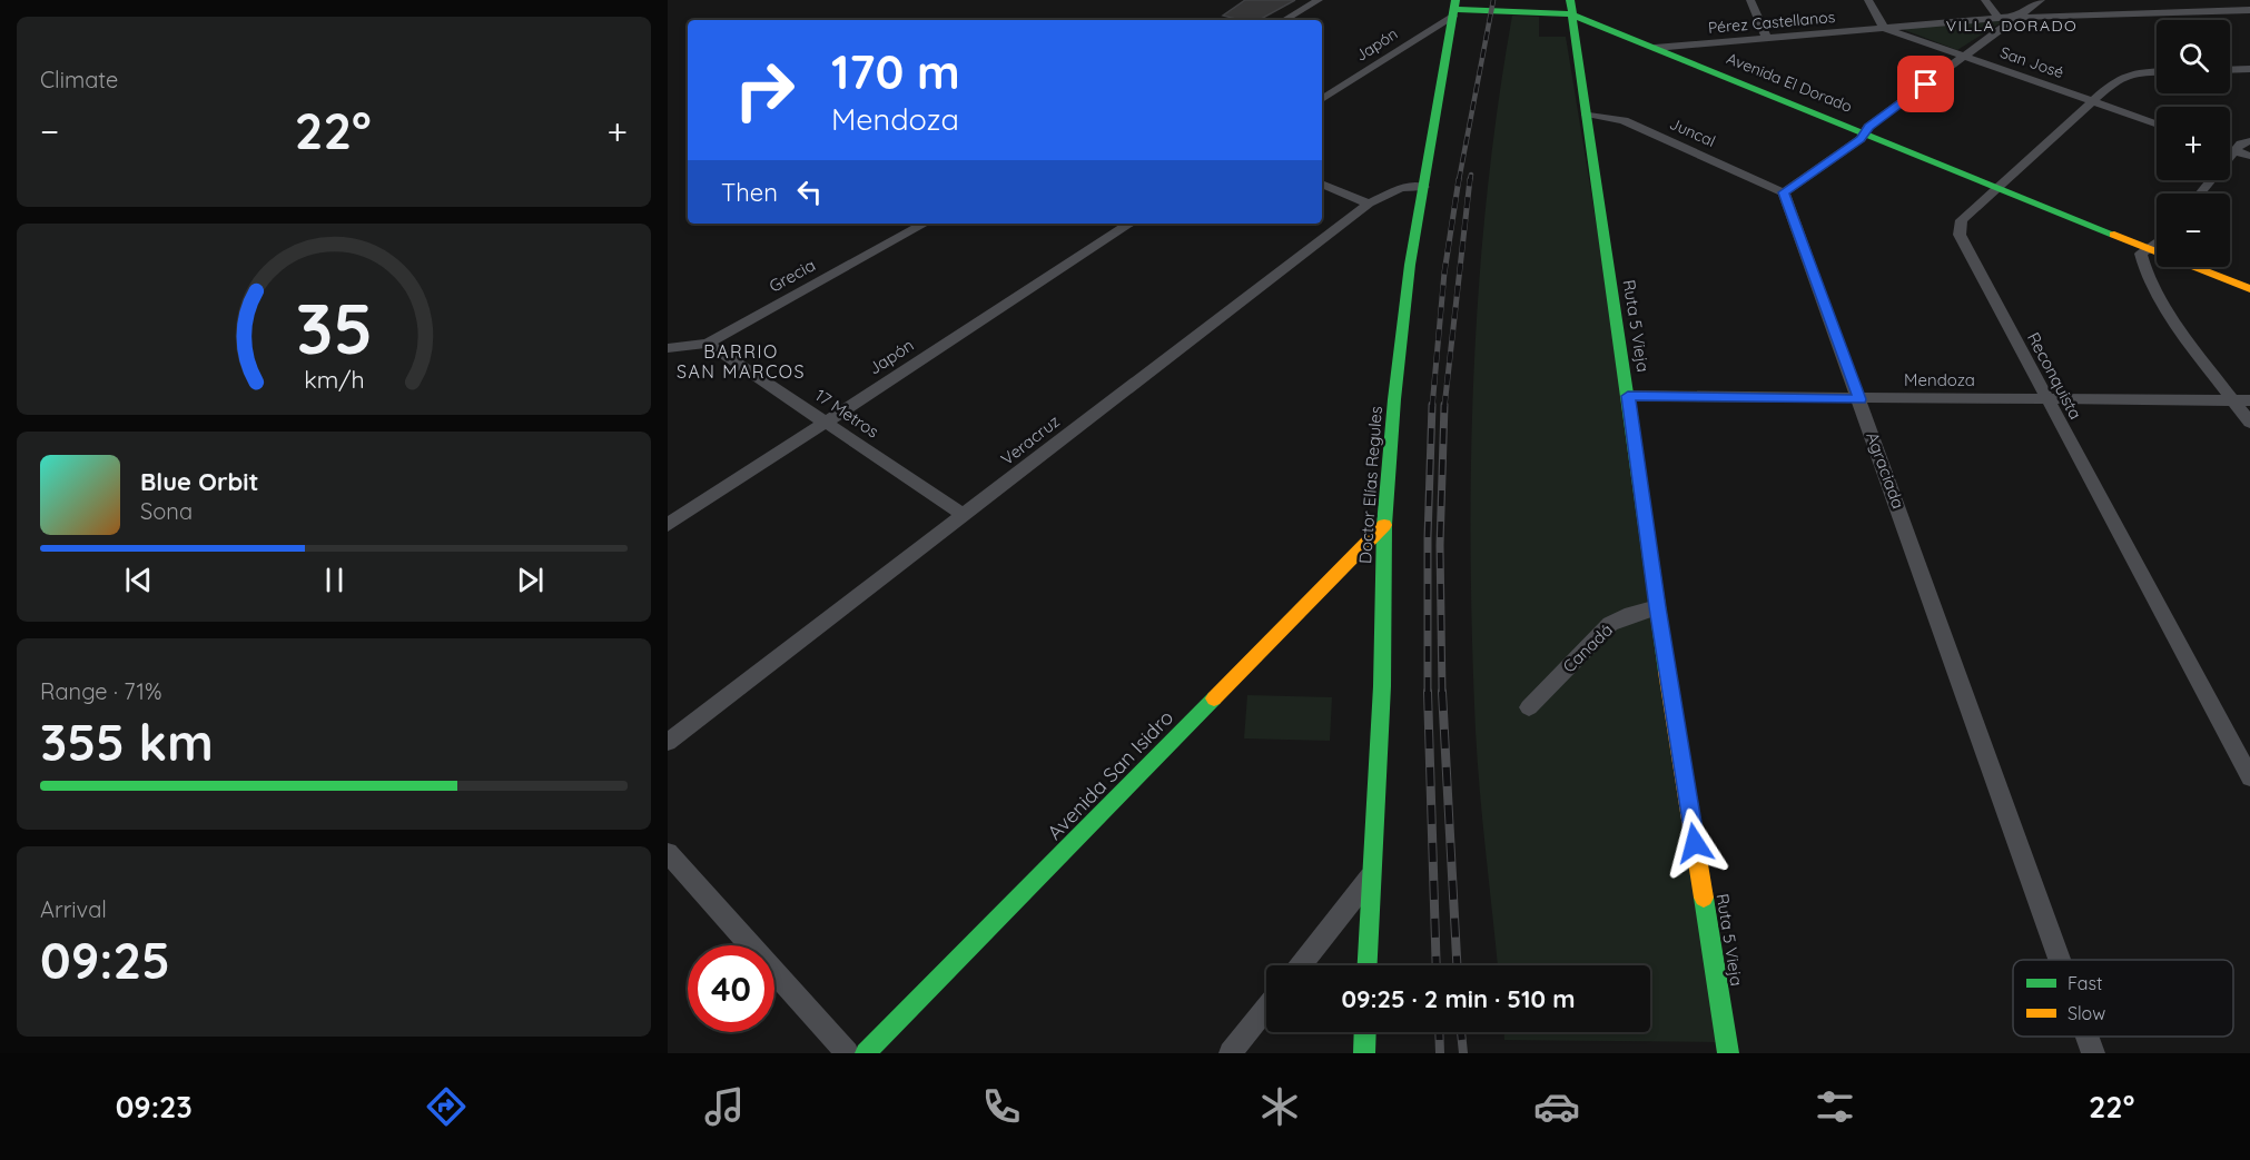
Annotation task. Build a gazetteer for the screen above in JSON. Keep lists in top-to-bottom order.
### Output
{
  "streets": {
    "street": [
      "Pérez Castellanos",
      "Japón",
      "San José",
      "Avenida El Dorado",
      "Juncal",
      "Grecia",
      "Ruta 5 Vieja",
      "Reconquista",
      "Mendoza",
      "17 Metros",
      "Veracruz",
      "Agraciada",
      "Doctor Elías Regules",
      "Canadá",
      "Avenida San Isidro"
    ]
  },
  "crossings": [
    ["Pérez Castellanos", "San José"],
    ["Pérez Castellanos", "Avenida El Dorado"],
    ["Japón", "Avenida El Dorado"],
    ["Japón", "17 Metros"],
    ["Japón", "Doctor Elías Regules"],
    ["San José", "Reconquista"],
    ["Avenida El Dorado", "Ruta 5 Vieja"],
    ["Avenida El Dorado", "Reconquista"],
    ["Avenida El Dorado", "Doctor Elías Regules"],
    ["Juncal", "Ruta 5 Vieja"],
    ["Juncal", "Agraciada"],
    ["Grecia", "17 Metros"],
    ["Ruta 5 Vieja", "Mendoza"],
    ["Ruta 5 Vieja", "Canadá"],
    ["Reconquista", "Mendoza"],
    ["Mendoza", "Agraciada"],
    ["17 Metros", "Veracruz"],
    ["Veracruz", "Doctor Elías Regules"],
    ["Doctor Elías Regules", "Avenida San Isidro"]
  ],
  "districts": ["VILLA DORADO", "BARRIO SAN MARCOS"],
  "legend": ["Fast", "Slow"],
  "page": {
    "tile": [
      "Climate",
      ["Range · 71%", "355 km"],
      ["Arrival", "09:25"]
    ],
    "map_buttons": ["+", "−"],
    "turn": ["170 m", "Mendoza"],
    "heat": ["−", "22°", "+"],
    "then": "Then",
    "song": ["Blue Orbit", "Sona"],
    "limit": "40",
    "trip": "09:25 · 2 min · 510 m",
    "tabs": ["09:23", "22°"],
    "gauge": ["35", "km/h"]
  }
}
